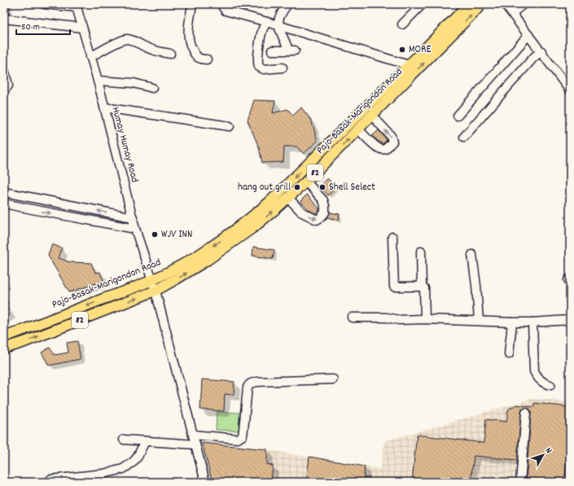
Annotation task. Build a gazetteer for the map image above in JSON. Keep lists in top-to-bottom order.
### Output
{
  "streets": {
    "main road": ["Pajo-Basak-Marigondon Road", "82"],
    "street": ["Humay Humay Road"]
  },
  "crossings": [
    ["Pajo-Basak-Marigondon Road", "Humay Humay Road"]
  ],
  "places": [
    "MORE",
    "hang out grill",
    "Shell Select",
    "WJV INN"
  ],
  "scale_bar": "50 m",
  "north": "top right"
}
